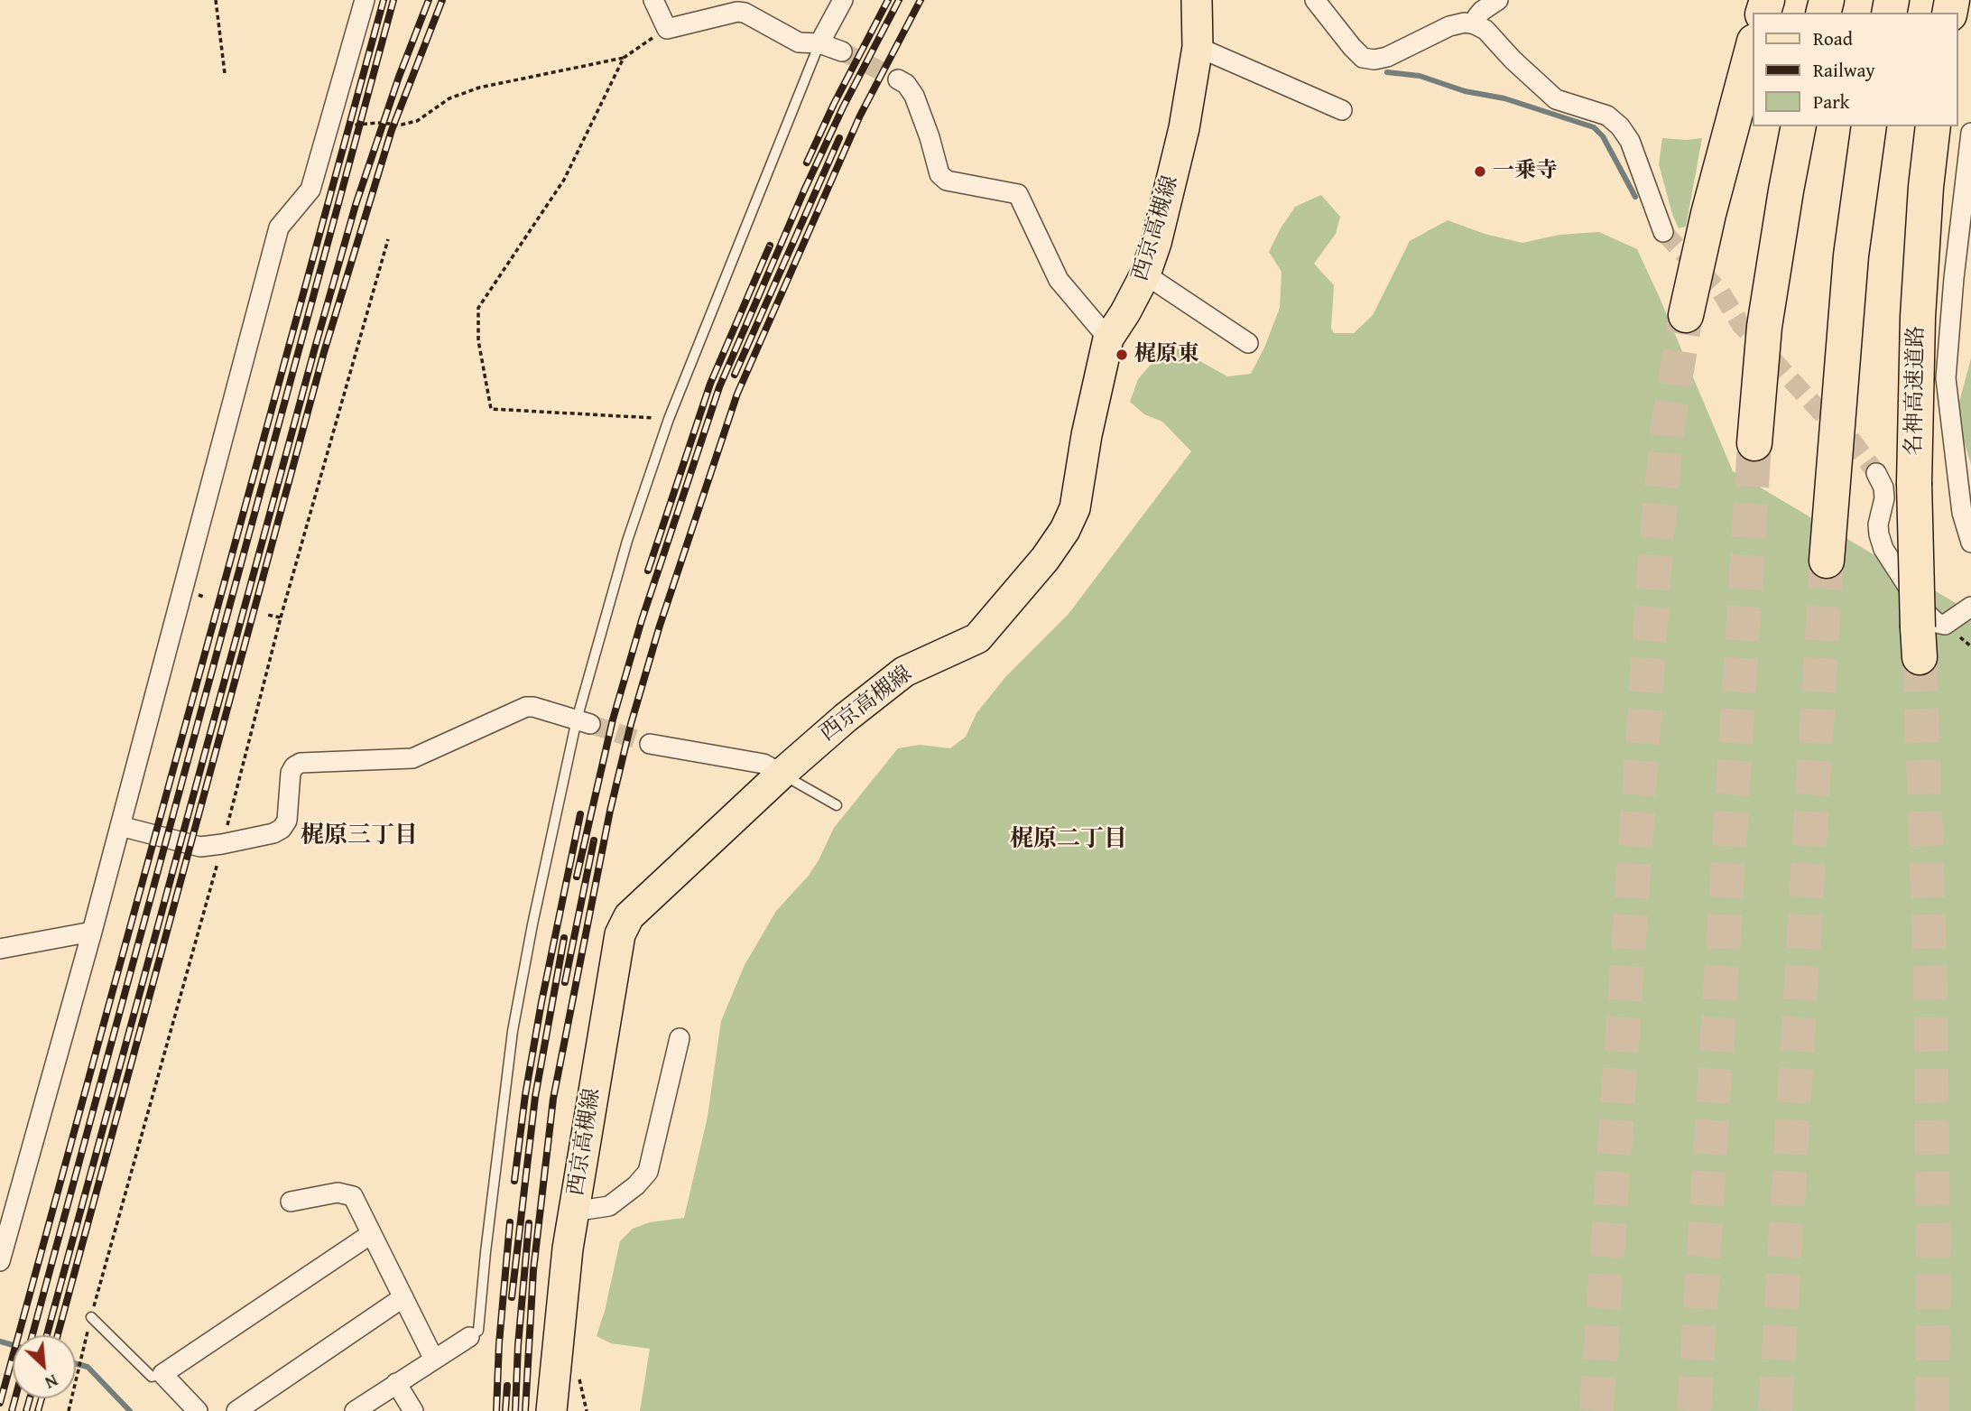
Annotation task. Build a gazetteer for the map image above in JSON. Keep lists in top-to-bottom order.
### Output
{
  "streets": {
    "highway": ["名神高速道路"],
    "main road": ["西京高槻線"]
  },
  "districts": ["梶原三丁目", "梶原二丁目"],
  "places": ["一乗寺", "梶原東"],
  "legend": ["Road", "Railway", "Park"],
  "north": "bottom right"
}
